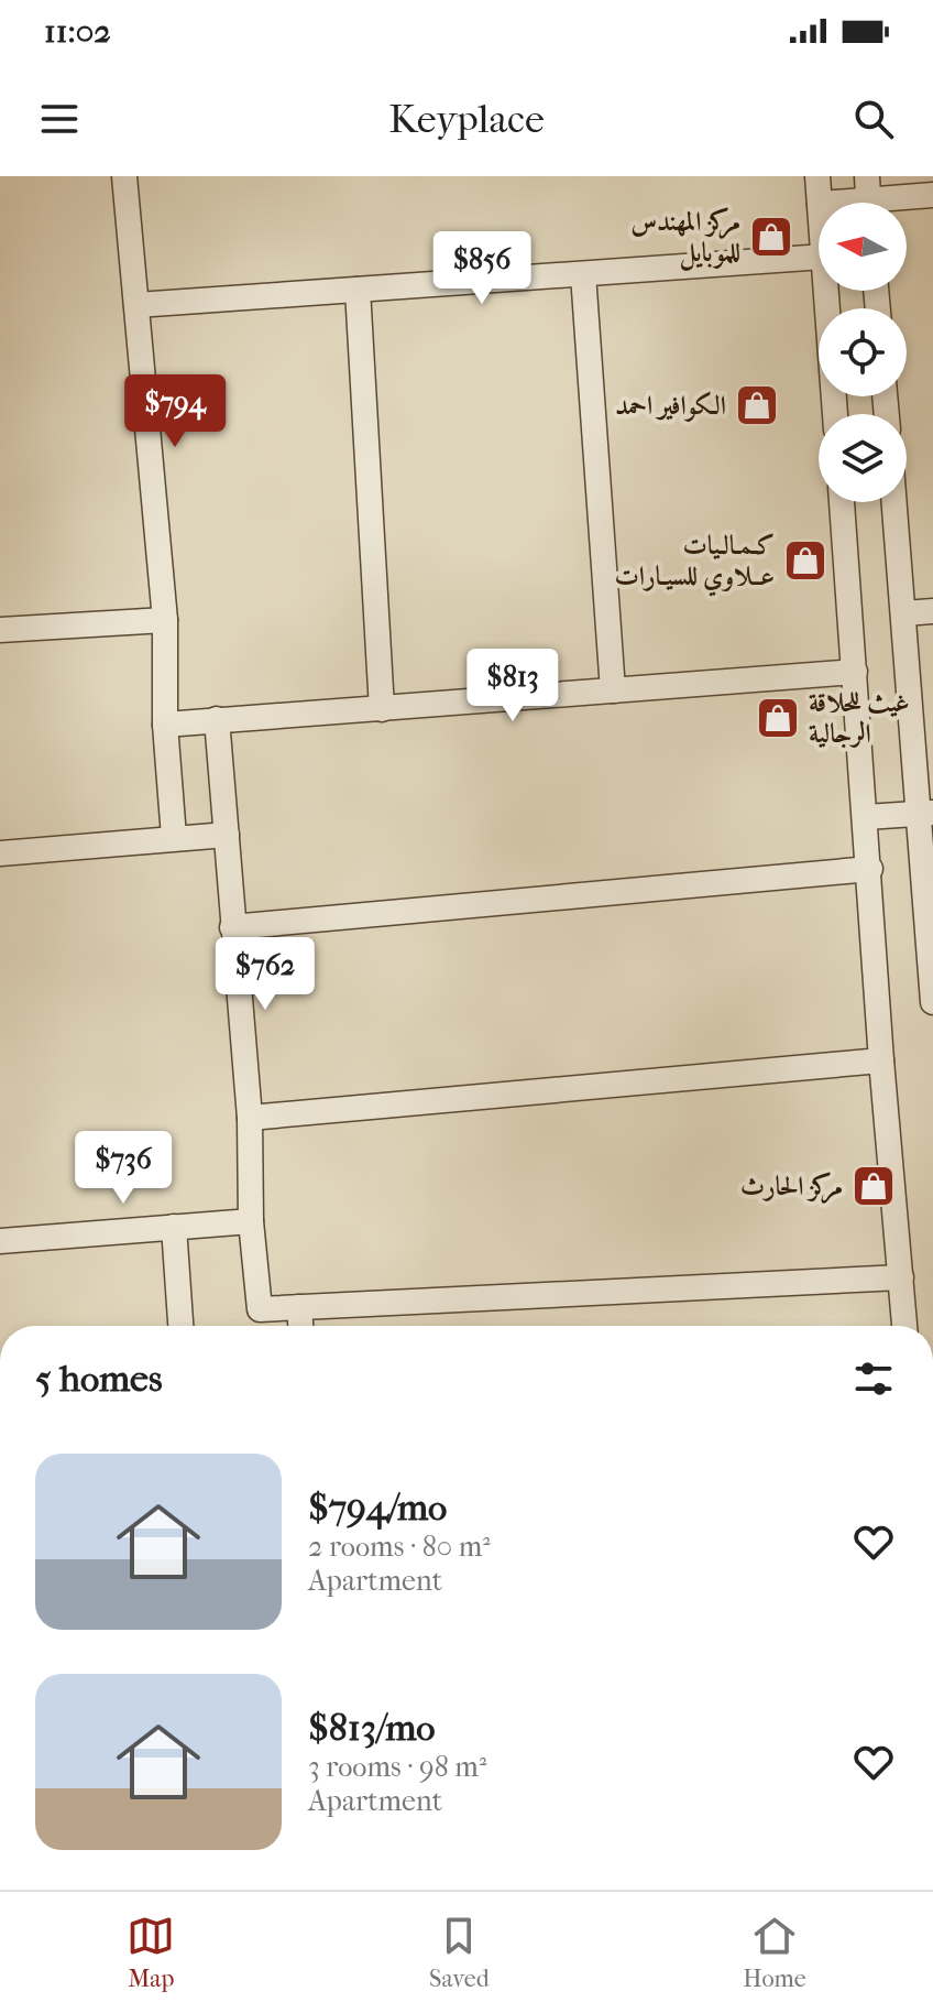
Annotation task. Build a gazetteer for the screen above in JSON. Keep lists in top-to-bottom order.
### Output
{
  "places": {
    "shop": [
      "مركز المهندس للموبايل",
      "الكوافير احمد",
      "كـمـالـيات عــلاوي للسيـارات",
      "غيث للحلاقة الرجالية",
      "مركز الحارث"
    ]
  },
  "north": "left",
  "page": {
    "status": "11:02",
    "header": "Keyplace",
    "price": [
      "$856",
      "$794",
      "$813",
      "$762",
      "$736"
    ],
    "heading": "5 homes",
    "list": [
      {
        "name": "$794/mo",
        "note": "2 rooms · 80 m² · Apartment"
      },
      {
        "name": "$813/mo",
        "note": "3 rooms · 98 m² · Apartment"
      }
    ],
    "tabs": ["Map", "Saved", "Home"]
  }
}
